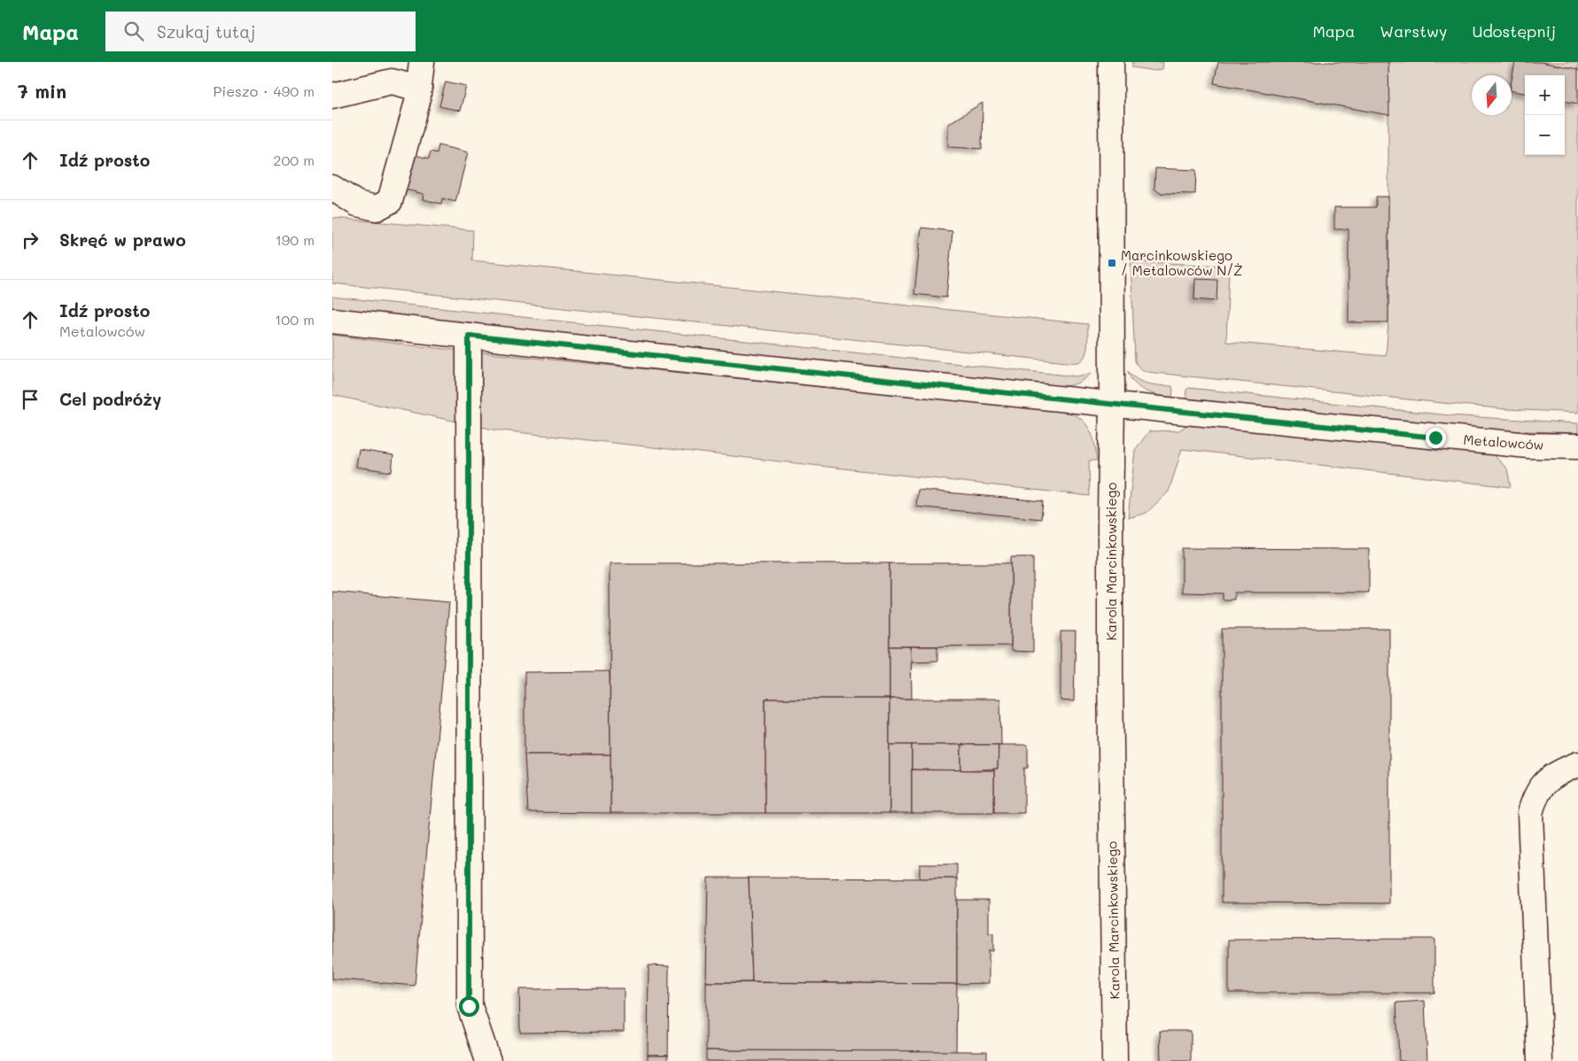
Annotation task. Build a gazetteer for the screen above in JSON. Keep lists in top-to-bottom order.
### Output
{
  "streets": {
    "street": ["Metalowców", "Karola Marcinkowskiego"]
  },
  "crossings": [
    ["Metalowców", "Karola Marcinkowskiego"]
  ],
  "places": {
    "transit": ["Marcinkowskiego / Metalowców N/Ż"]
  },
  "north": "bottom",
  "page": {
    "header": "Mapa",
    "search": "Szukaj tutaj",
    "nav": ["Mapa", "Warstwy", "Udostępnij"],
    "heading": ["7 min", "Pieszo · 490 m"],
    "map_buttons": ["+", "−"],
    "list": [
      ["Idź prosto", "200 m"],
      ["Skręć w prawo", "190 m"],
      ["Idź prosto", "Metalowców", "100 m"],
      "Cel podróży"
    ]
  }
}
